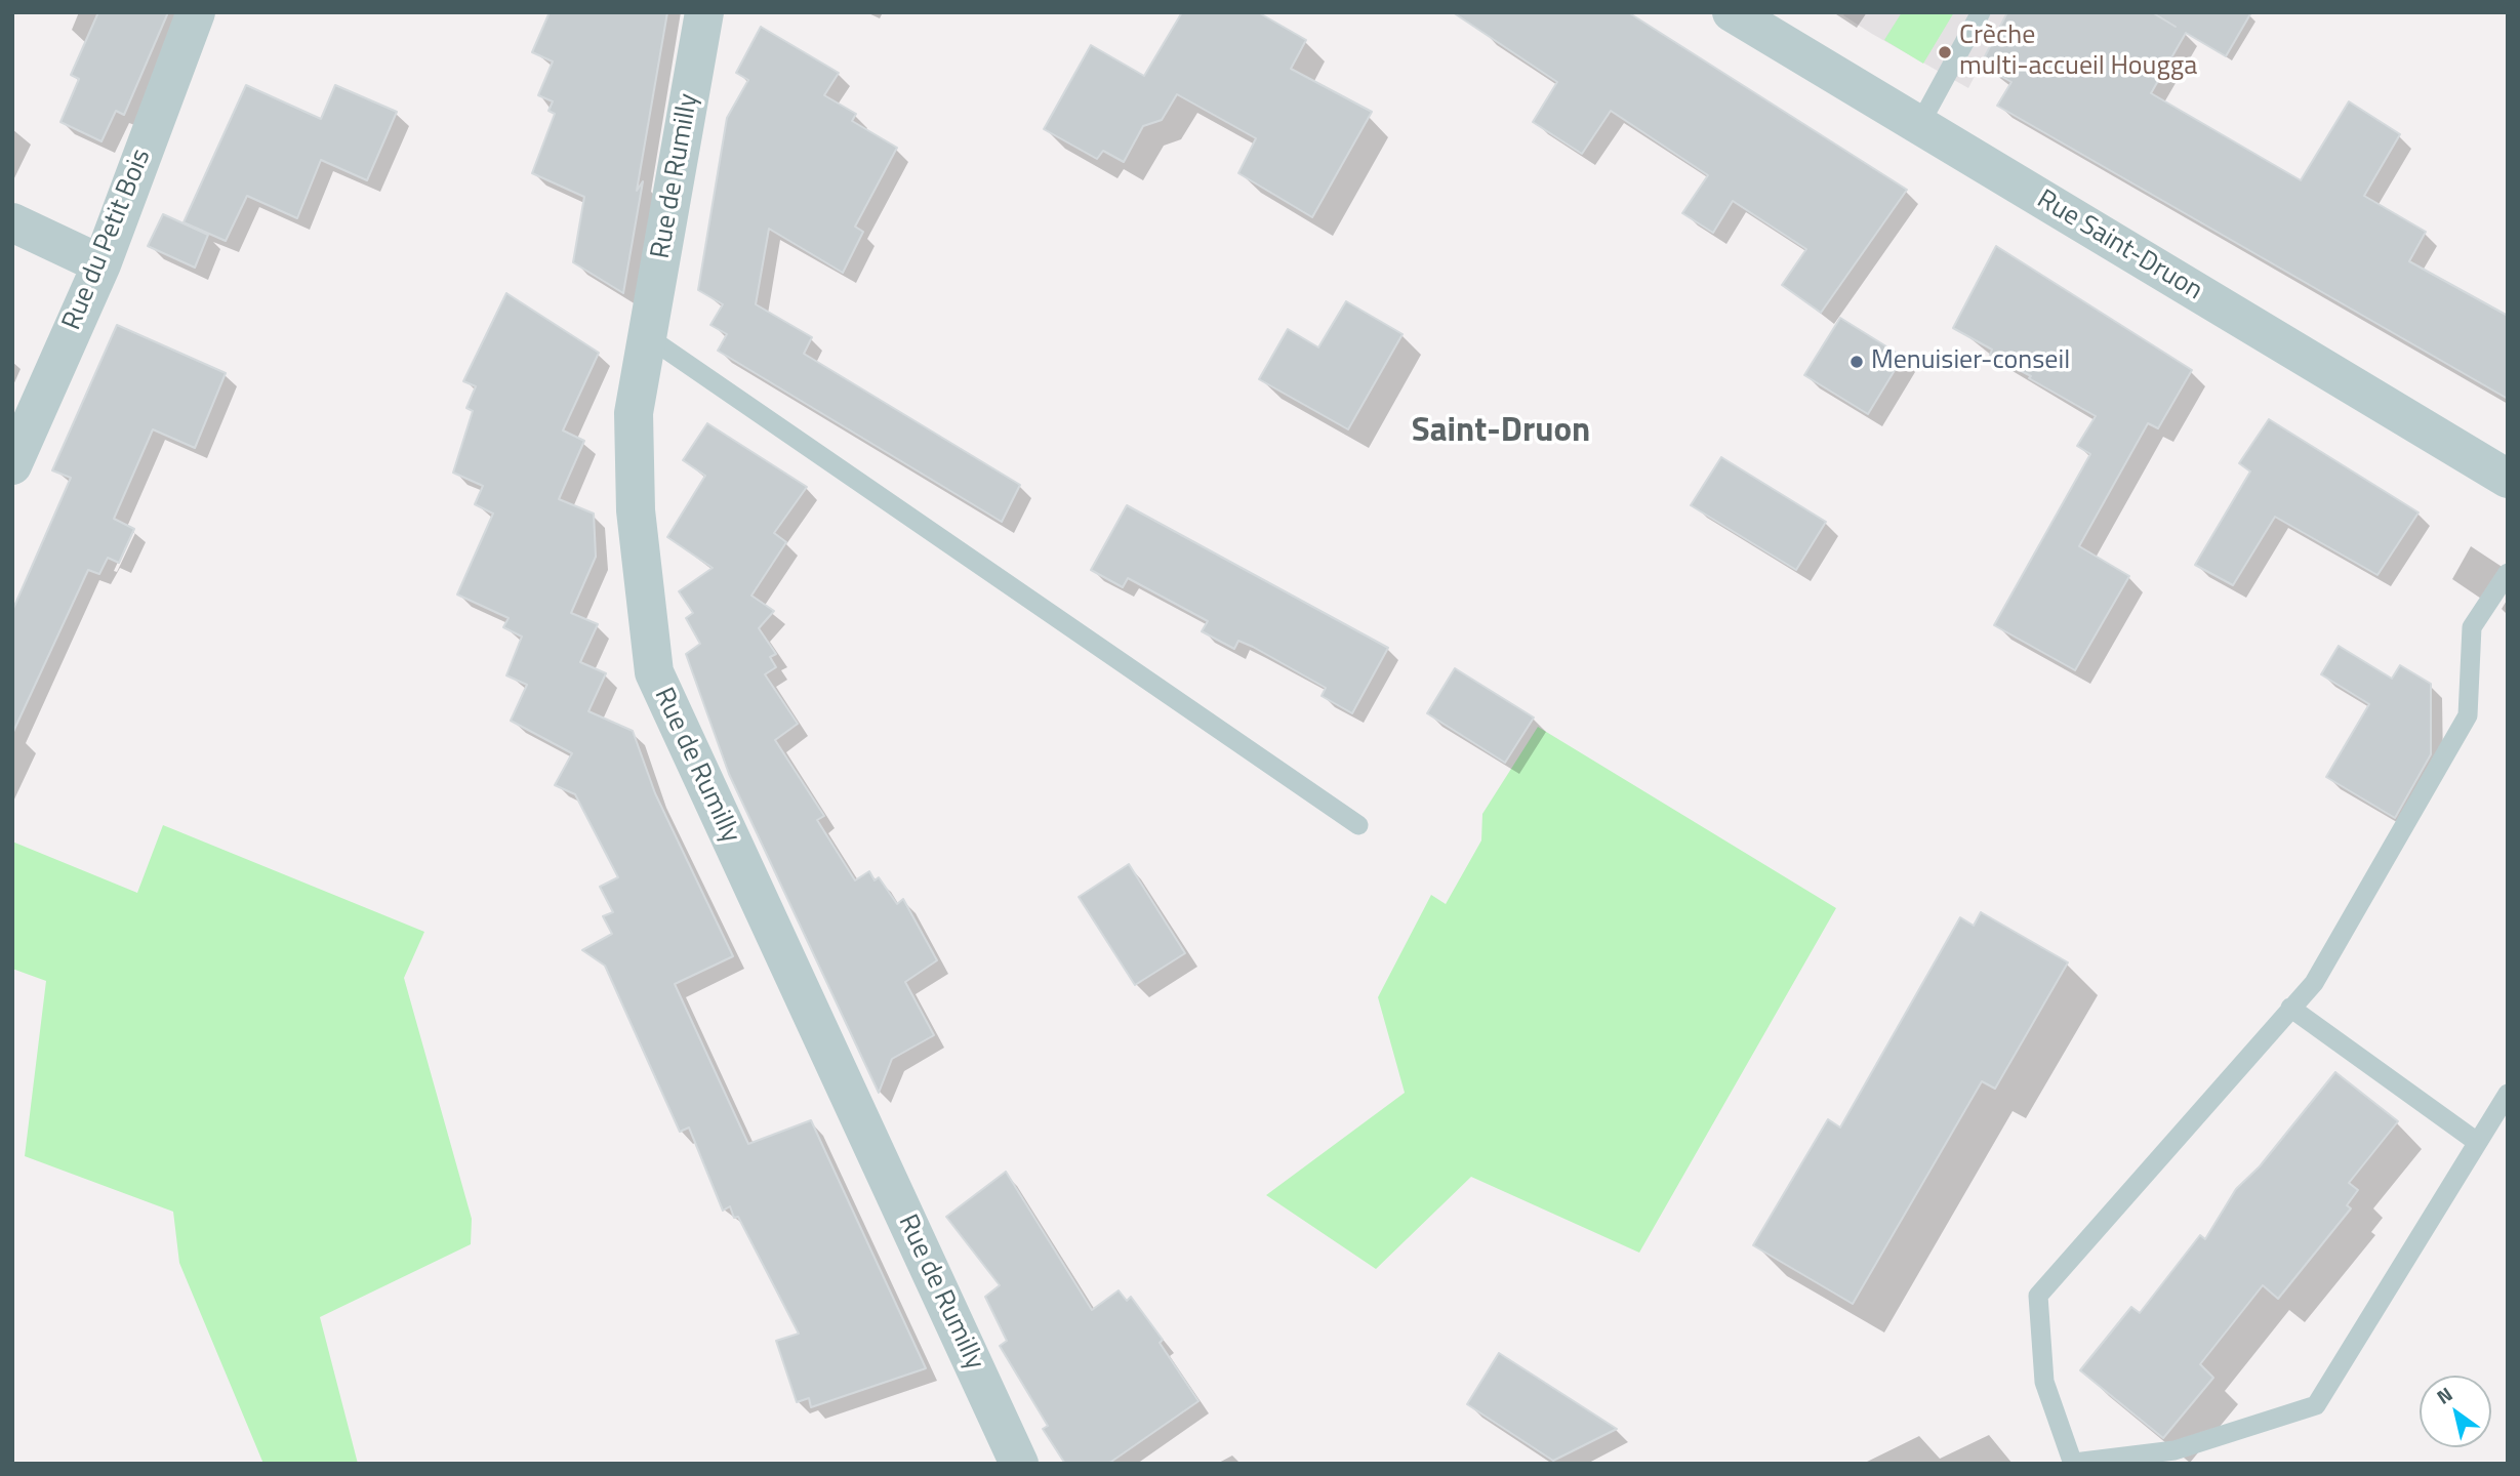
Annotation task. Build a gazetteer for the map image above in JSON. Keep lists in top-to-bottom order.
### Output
{
  "streets": {
    "street": ["Rue de Rumilly", "Rue du Petit Bois", "Rue Saint-Druon"]
  },
  "districts": ["Saint-Druon"],
  "places": ["Crèche multi-accueil Hougga", "Menuisier-conseil"],
  "north": "top left"
}
